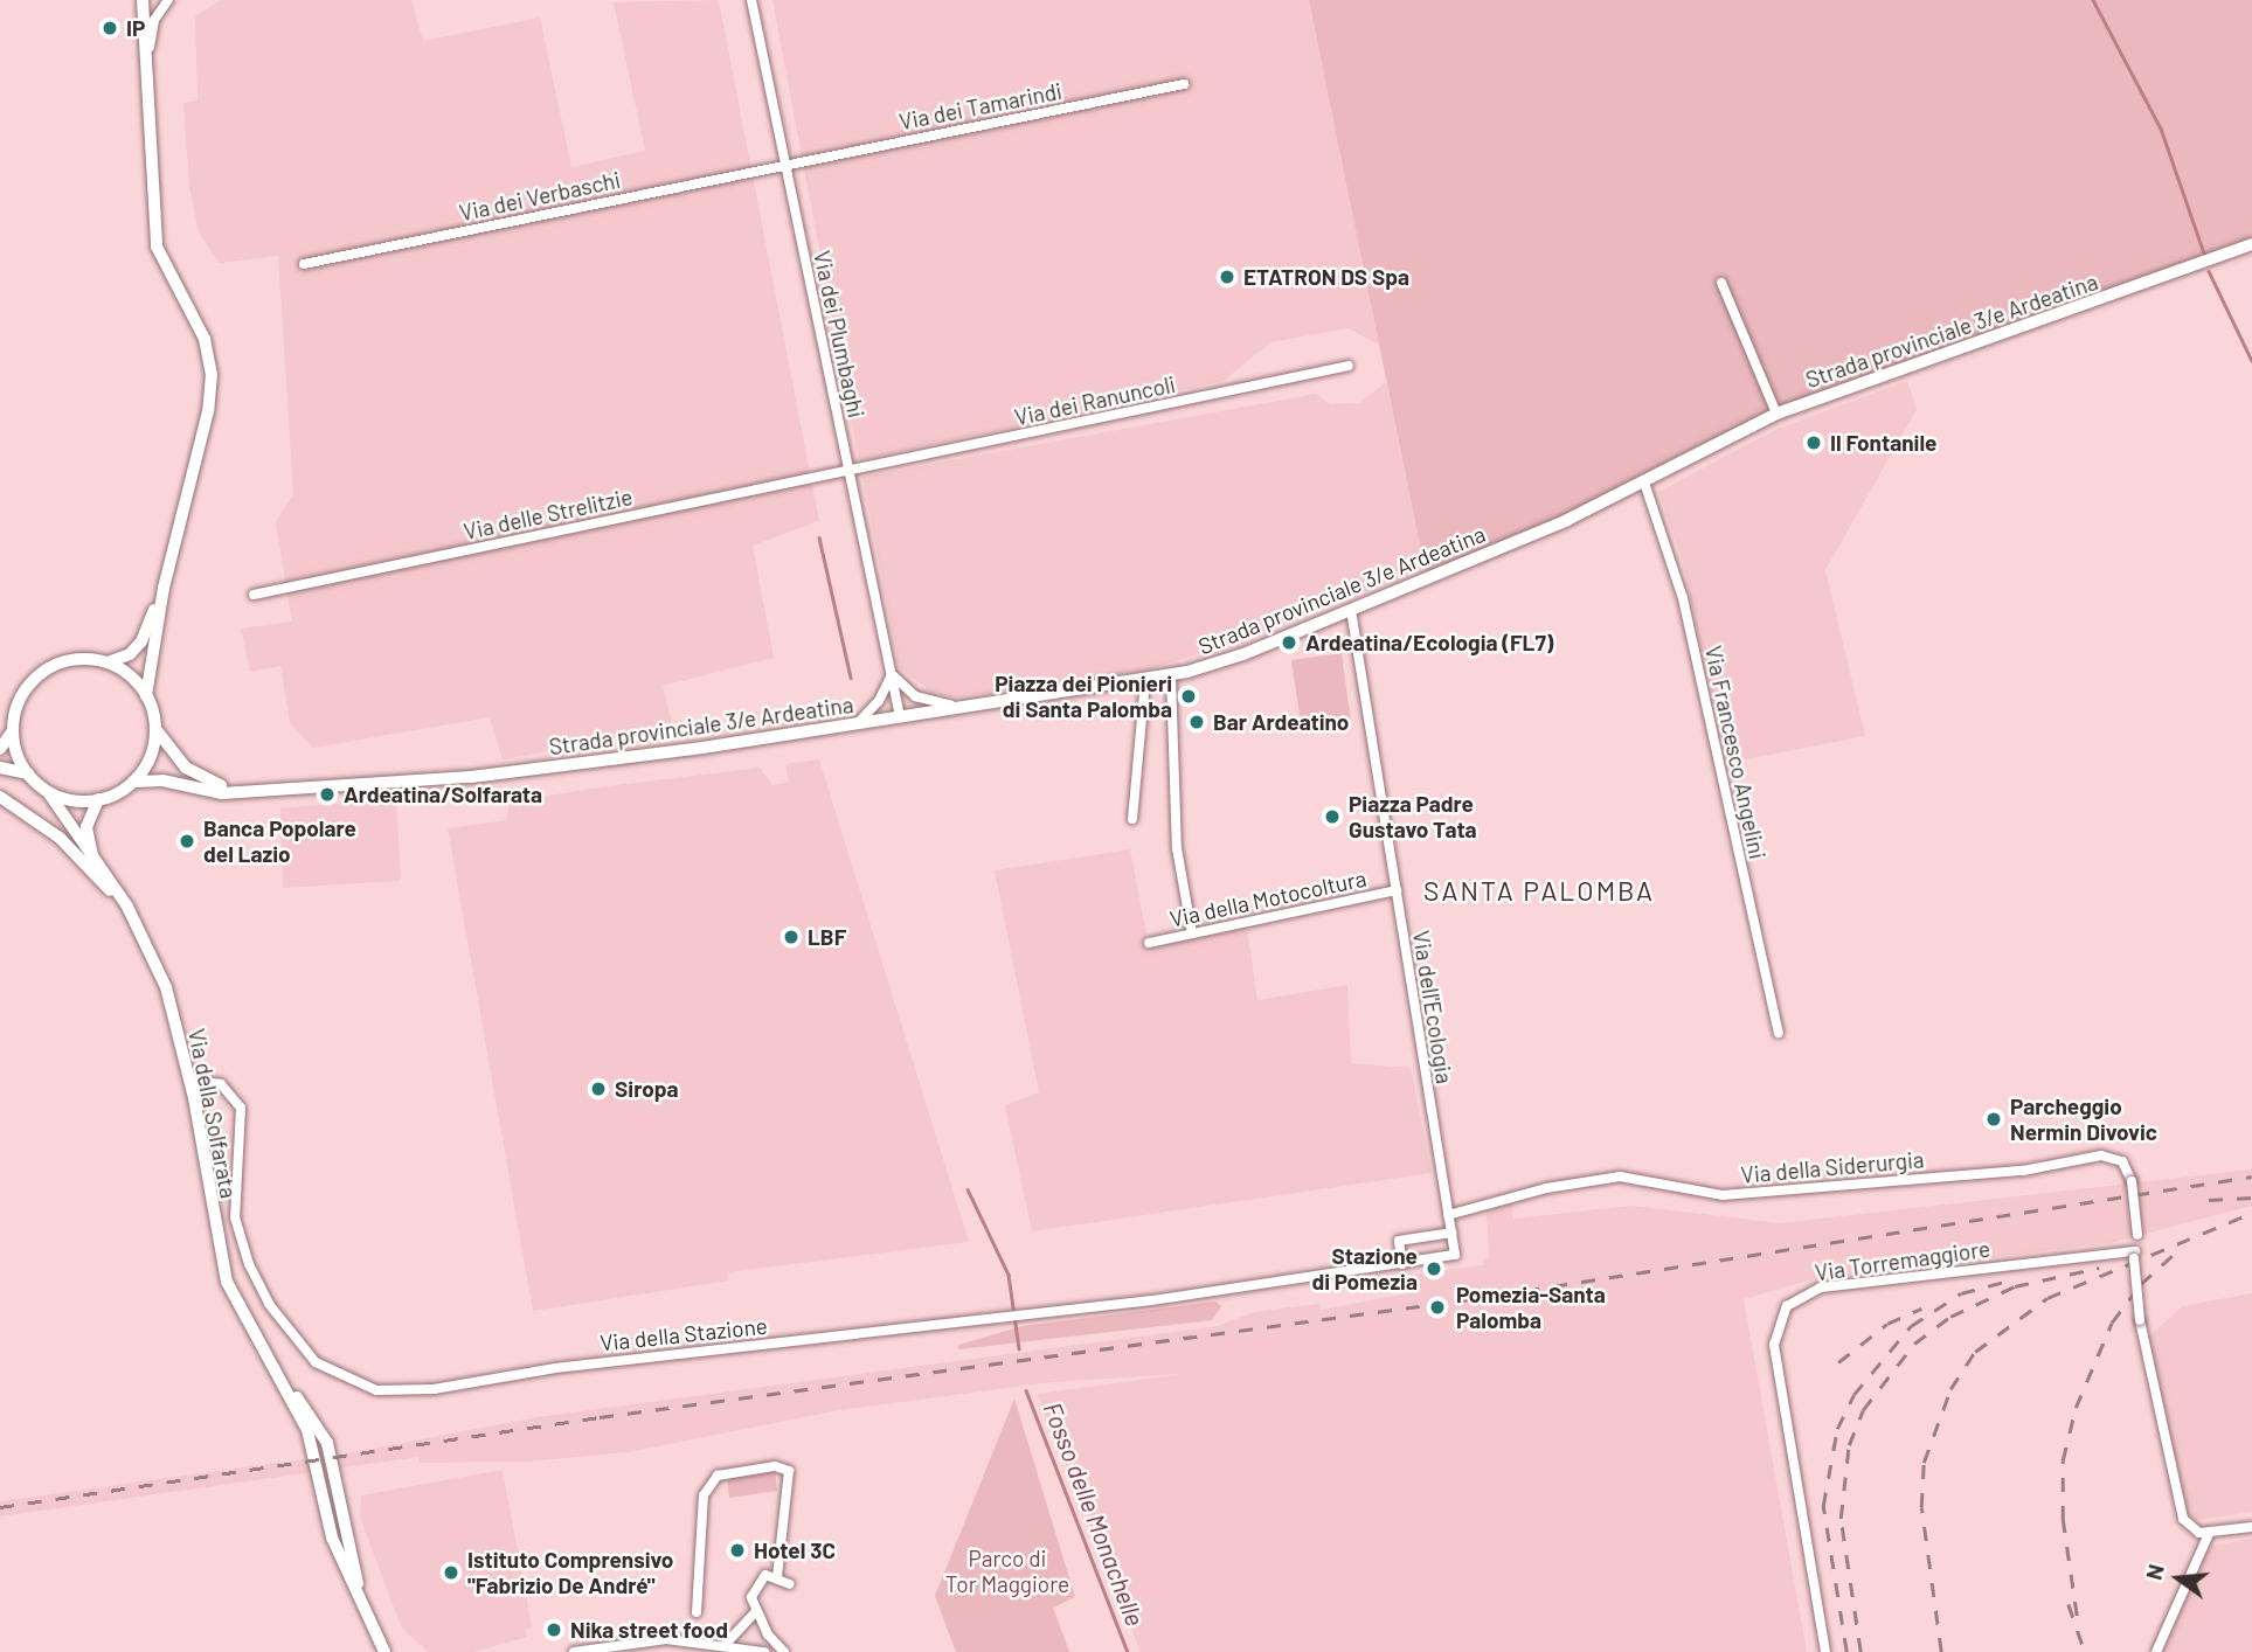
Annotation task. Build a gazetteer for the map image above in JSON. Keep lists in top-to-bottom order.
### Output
{
  "streets": {
    "main road": ["Strada provinciale 3/e Ardeatina", "Via della Solfarata"],
    "street": [
      "Via dei Tamarindi",
      "Via dei Verbaschi",
      "Via dei Plumbaghi",
      "Via dei Ranuncoli",
      "Via delle Strelitzie",
      "Via Francesco Angelini",
      "Via della Motocoltura",
      "Via dell'Ecologia",
      "Via della Siderurgia",
      "Via Torremaggiore",
      "Via della Stazione"
    ]
  },
  "crossings": [
    ["Via dei Tamarindi", "Via dei Verbaschi"],
    ["Via dei Tamarindi", "Via dei Plumbaghi"],
    ["Via dei Verbaschi", "Via dei Plumbaghi"],
    ["Strada provinciale 3/e Ardeatina", "Via dei Plumbaghi"],
    ["Strada provinciale 3/e Ardeatina", "Via Francesco Angelini"],
    ["Strada provinciale 3/e Ardeatina", "Via dell'Ecologia"],
    ["Strada provinciale 3/e Ardeatina", "Via della Solfarata"],
    ["Via dei Plumbaghi", "Via dei Ranuncoli"],
    ["Via dei Plumbaghi", "Via delle Strelitzie"],
    ["Via dei Ranuncoli", "Via delle Strelitzie"],
    ["Via della Motocoltura", "Via dell'Ecologia"],
    ["Via dell'Ecologia", "Via della Siderurgia"],
    ["Via della Solfarata", "Via della Stazione"],
    ["Via della Siderurgia", "Via Torremaggiore"]
  ],
  "districts": ["SANTA PALOMBA"],
  "water": ["Fosso delle Monachelle"],
  "parks": ["Parco di Tor Maggiore"],
  "places": [
    "IP",
    "ETATRON DS Spa",
    "Il Fontanile",
    "Ardeatina/Ecologia (FL7)",
    "Piazza dei Pionieri di Santa Palomba",
    "Bar Ardeatino",
    "Ardeatina/Solfarata",
    "Piazza Padre Gustavo Tata",
    "Banca Popolare del Lazio",
    "LBF",
    "Siropa",
    "Parcheggio Nermin Divovic",
    "Stazione di Pomezia",
    "Pomezia-Santa Palomba",
    "Hotel 3C",
    "Istituto Comprensivo \"Fabrizio De André\"",
    "Nika street food"
  ],
  "north": "left"
}
